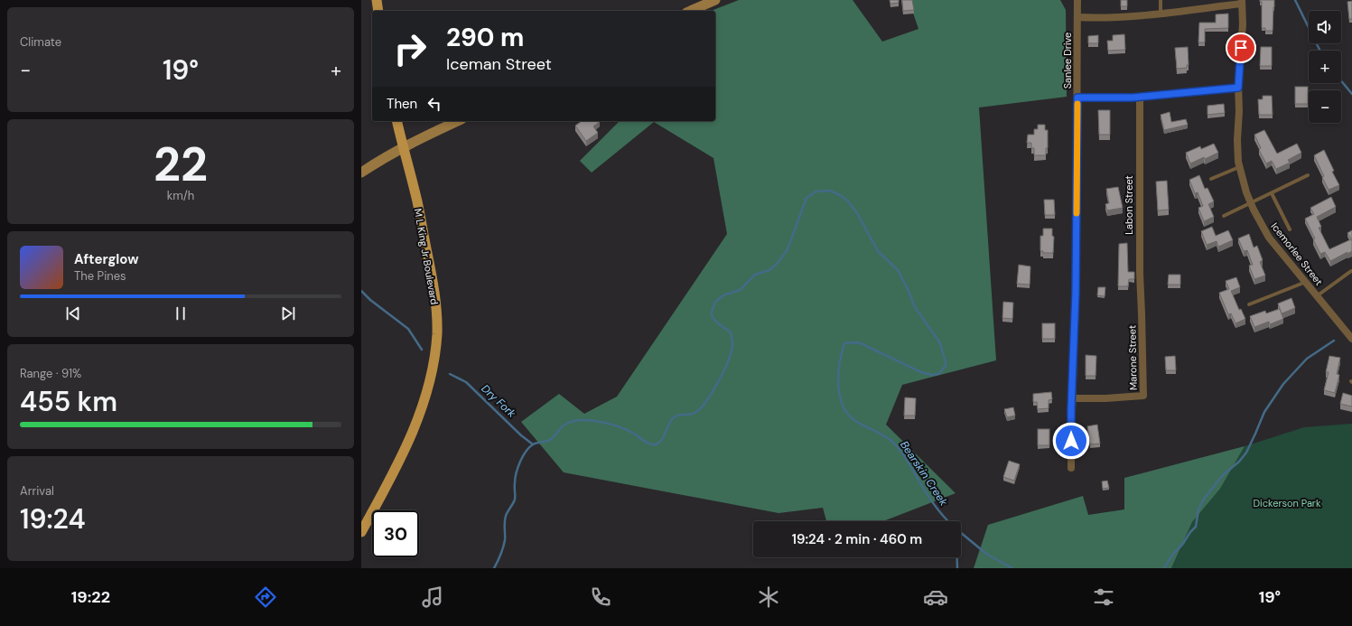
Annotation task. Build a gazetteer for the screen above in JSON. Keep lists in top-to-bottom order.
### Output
{
  "streets": {
    "main road": ["M L King Jr Boulevard"],
    "street": [
      "Sanlee Drive",
      "Labon Street",
      "Icemorlee Street",
      "Marone Street"
    ]
  },
  "crossings": [
    ["Sanlee Drive", "Marone Street"],
    ["Labon Street", "Marone Street"]
  ],
  "water": ["Dry Fork", "Bearskin Creek"],
  "parks": ["Dickerson Park"],
  "page": {
    "tile": [
      "Climate",
      ["22", "km/h"],
      ["Range · 91%", "455 km"],
      ["Arrival", "19:24"]
    ],
    "map_buttons": ["+", "−"],
    "turn": ["290 m", "Iceman Street"],
    "heat": ["−", "19°", "+"],
    "then": "Then",
    "song": ["Afterglow", "The Pines"],
    "limit": "30",
    "trip": "19:24 · 2 min · 460 m",
    "tabs": ["19:22", "19°"]
  }
}
